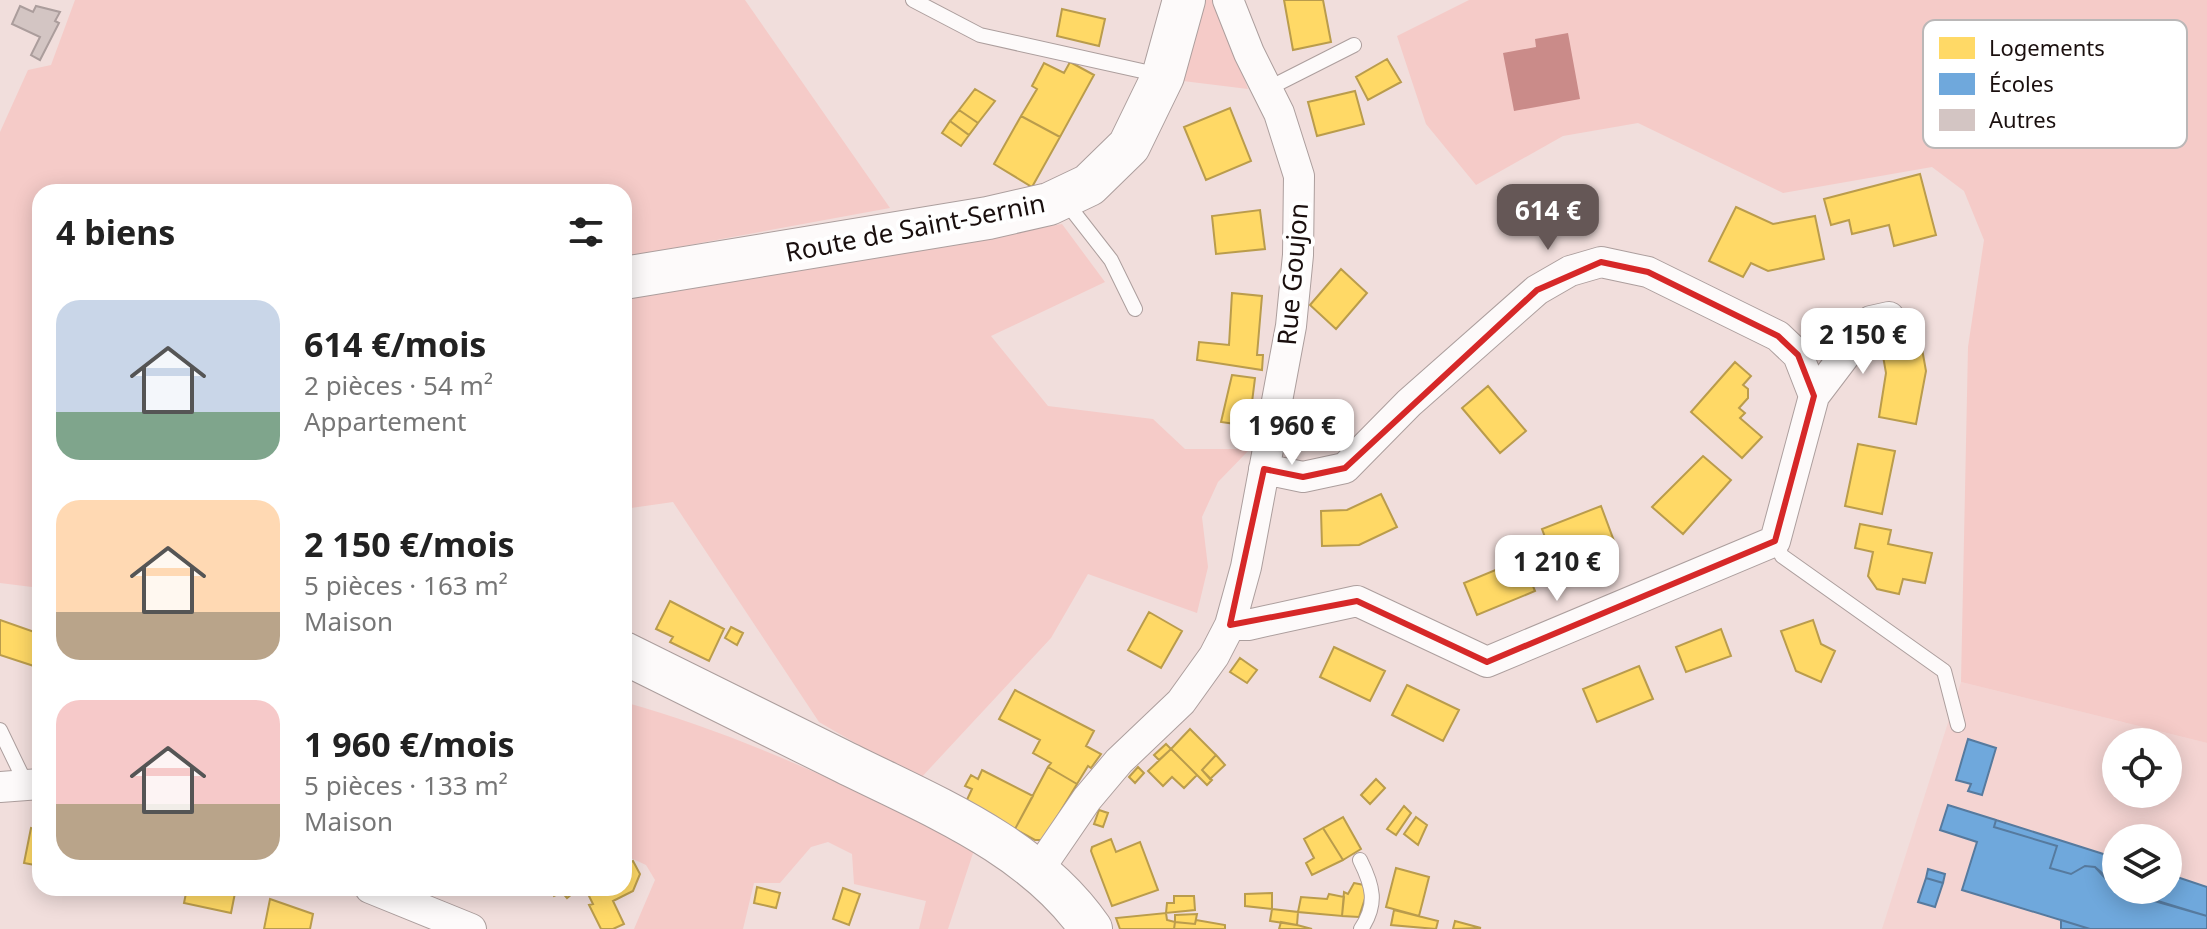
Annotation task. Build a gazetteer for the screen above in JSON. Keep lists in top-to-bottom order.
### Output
{
  "streets": {
    "street": ["Route de Saint-Sernin", "Rue Goujon"]
  },
  "legend": ["Logements", "Écoles", "Autres"],
  "page": {
    "price": [
      "614 €",
      "2 150 €",
      "1 960 €",
      "1 210 €"
    ],
    "heading": "4 biens",
    "list": [
      {
        "name": "614 €/mois",
        "note": "2 pièces · 54 m² · Appartement"
      },
      {
        "name": "2 150 €/mois",
        "note": "5 pièces · 163 m² · Maison"
      },
      {
        "name": "1 960 €/mois",
        "note": "5 pièces · 133 m² · Maison"
      }
    ]
  }
}
